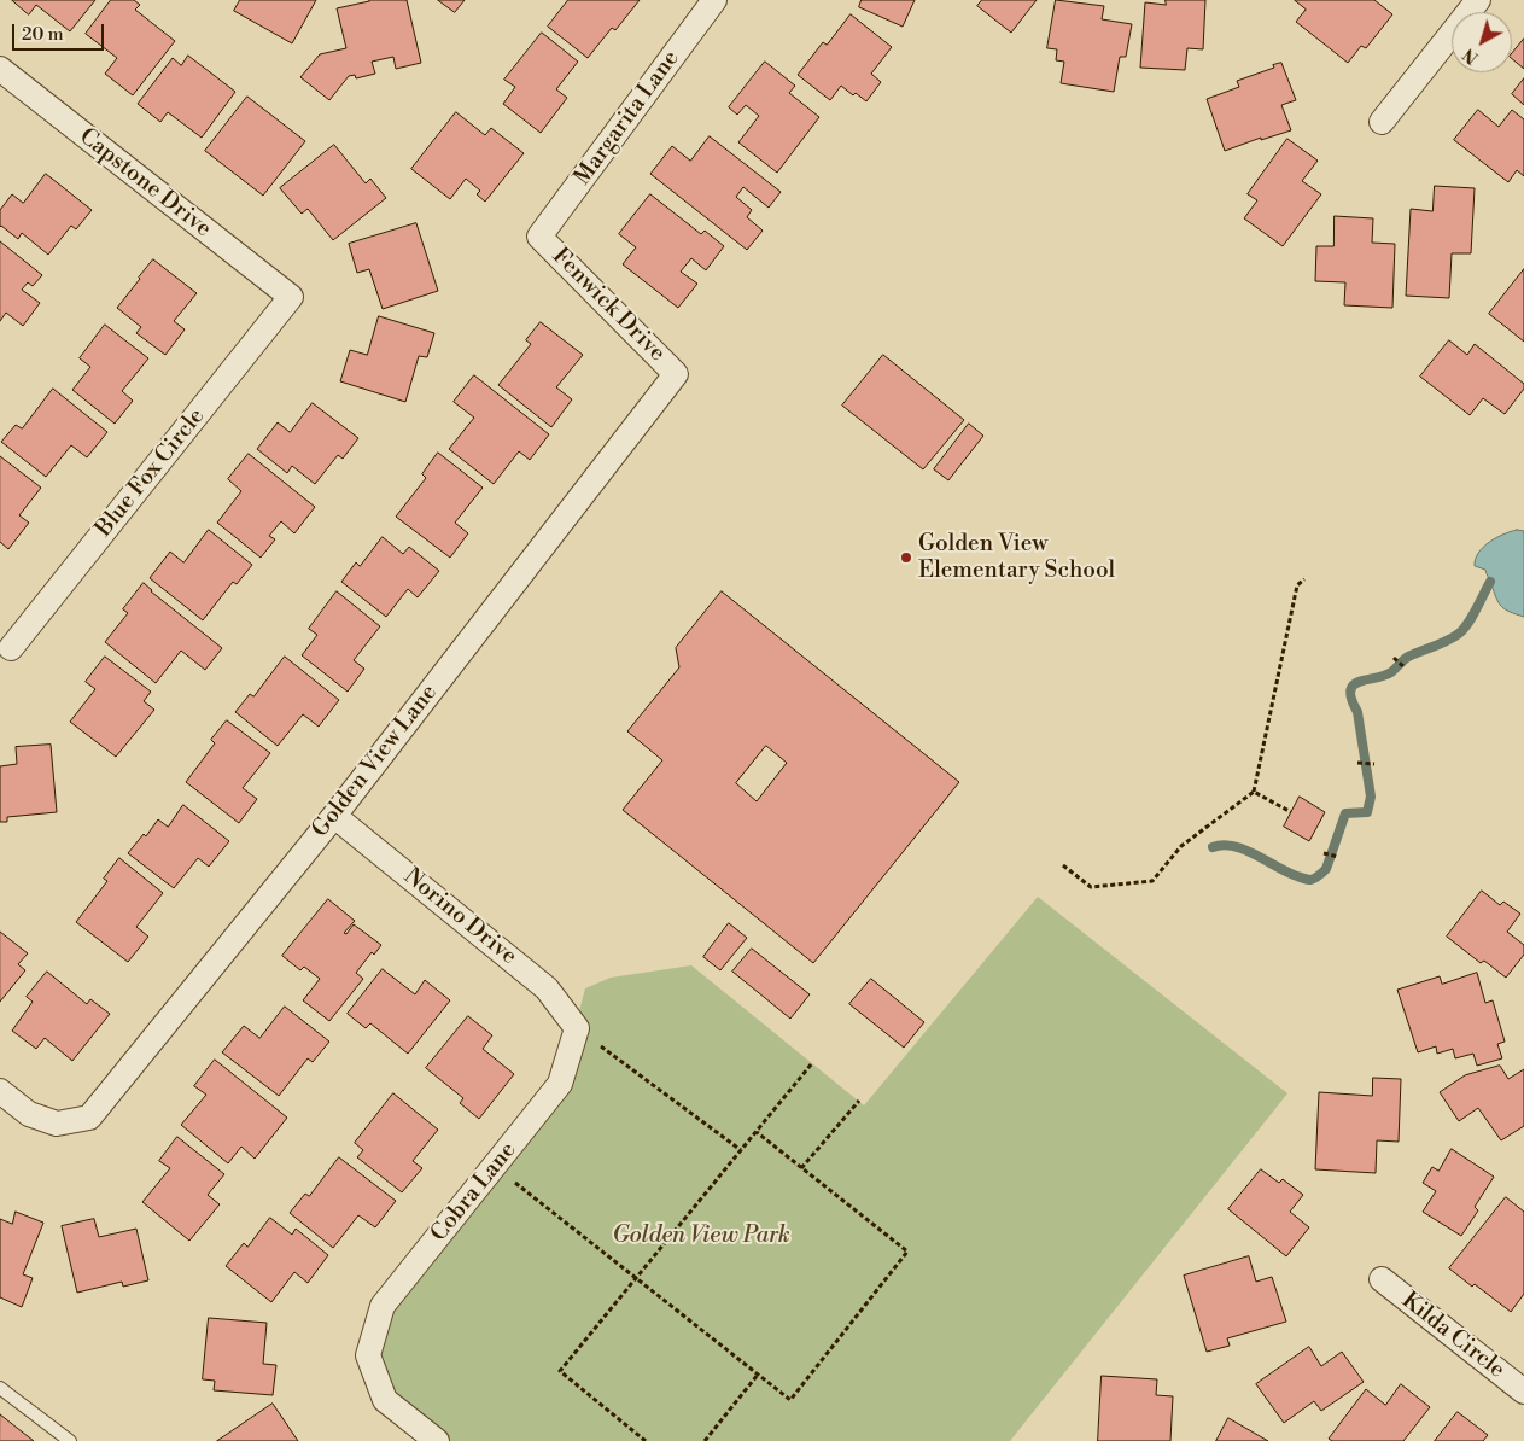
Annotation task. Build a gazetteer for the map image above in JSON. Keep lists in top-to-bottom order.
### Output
{
  "streets": {
    "street": [
      "Margarita Lane",
      "Capstone Drive",
      "Fenwick Drive",
      "Blue Fox Circle",
      "Golden View Lane",
      "Norino Drive",
      "Cobra Lane",
      "Kilda Circle"
    ]
  },
  "crossings": [
    ["Margarita Lane", "Fenwick Drive"],
    ["Capstone Drive", "Blue Fox Circle"],
    ["Fenwick Drive", "Golden View Lane"],
    ["Golden View Lane", "Norino Drive"],
    ["Norino Drive", "Cobra Lane"]
  ],
  "parks": ["Golden View Park"],
  "places": ["Golden View Elementary School"],
  "scale_bar": "20 m",
  "north": "bottom left"
}
